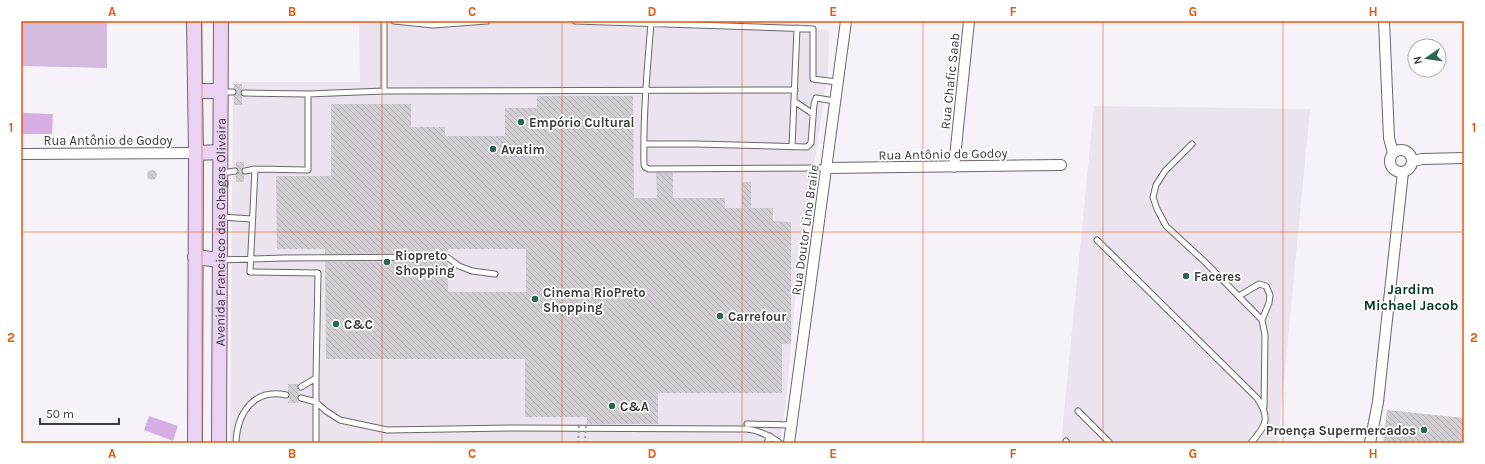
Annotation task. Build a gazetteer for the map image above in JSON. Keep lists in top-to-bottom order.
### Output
{
  "streets": {
    "main road": ["Avenida Francisco das Chagas Oliveira"],
    "street": ["Rua Chafic Saab", "Rua Antônio de Godoy", "Rua Doutor Lino Braile"]
  },
  "crossings": [
    ["Rua Chafic Saab", "Rua Antônio de Godoy"],
    ["Rua Antônio de Godoy", "Rua Doutor Lino Braile"],
    ["Rua Antônio de Godoy", "Avenida Francisco das Chagas Oliveira"]
  ],
  "districts": ["Jardim Michael Jacob"],
  "places": [
    "Empório Cultural",
    "Avatim",
    "Riopreto Shopping",
    "Faceres",
    "Cinema RioPreto Shopping",
    "Carrefour",
    "C&C",
    "C&A",
    "Proença Supermercados"
  ],
  "scale_bar": "50 m",
  "north": "left",
  "grid": {
    "columns": [
      "A",
      "B",
      "C",
      "D",
      "E",
      "F",
      "G",
      "H"
    ],
    "rows": ["1", "2"]
  }
}
